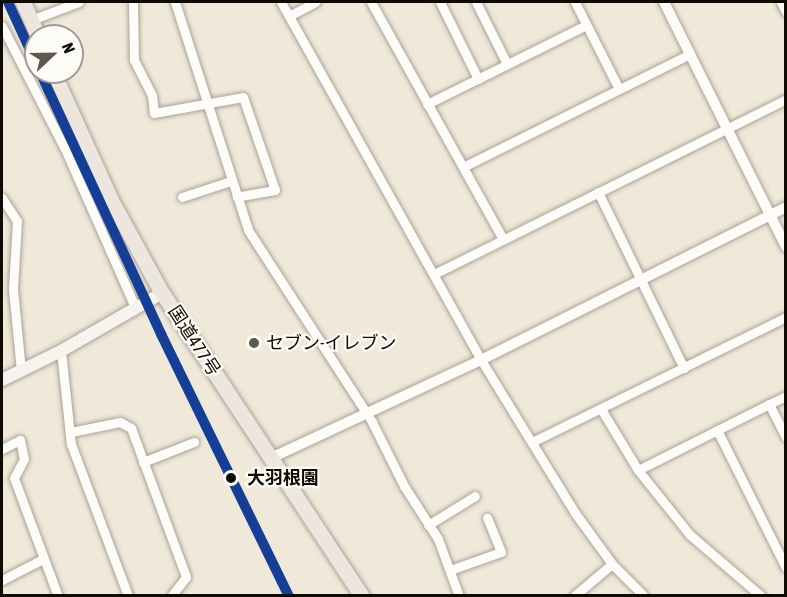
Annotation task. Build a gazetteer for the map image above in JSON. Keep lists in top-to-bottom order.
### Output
{
  "streets": {
    "highway": ["国道477号"]
  },
  "places": ["セブン-イレブン", "大羽根園"],
  "north": "right"
}
